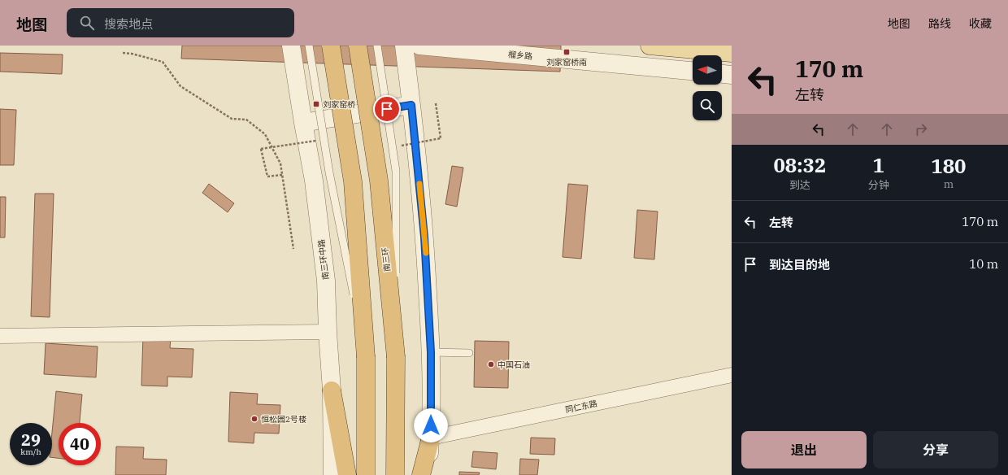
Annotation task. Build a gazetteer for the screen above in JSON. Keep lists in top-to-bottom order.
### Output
{
  "streets": {
    "highway": ["南三环"],
    "street": ["榴乡路", "南三环中路", "同仁东路"]
  },
  "places": {
    "transit": ["刘家窑桥南", "刘家窑桥"],
    "other": ["中国石油", "恒松园2号楼"]
  },
  "north": "left",
  "page": {
    "header": "地图",
    "search": "搜索地点",
    "nav": ["地图", "路线", "收藏"],
    "turn": ["170 m", "左转"],
    "eta": [
      "08:32",
      "到达",
      "1",
      "分钟",
      "180",
      "m"
    ],
    "list": [
      {
        "name": "左转",
        "value": "170 m"
      },
      {
        "name": "到达目的地",
        "value": "10 m"
      }
    ],
    "speed": "29 km/h",
    "limit": "40",
    "buttons": ["退出", "分享"]
  }
}
